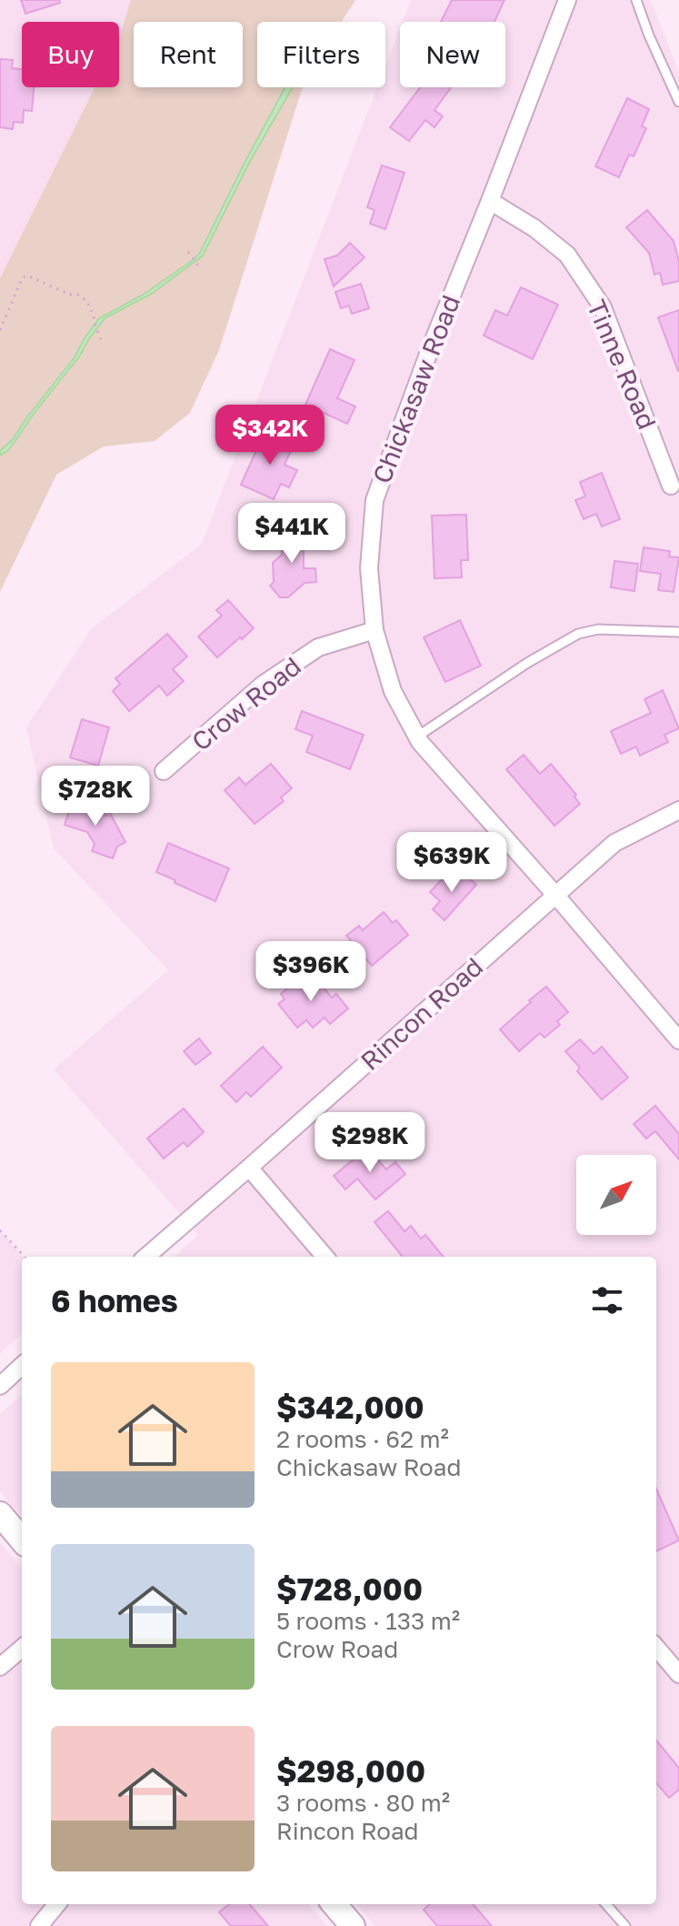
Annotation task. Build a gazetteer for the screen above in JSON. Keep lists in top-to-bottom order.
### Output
{
  "streets": {
    "street": [
      "Tinne Road",
      "Chickasaw Road",
      "Crow Road",
      "Rincon Road"
    ]
  },
  "crossings": [
    ["Tinne Road", "Chickasaw Road"],
    ["Chickasaw Road", "Crow Road"],
    ["Chickasaw Road", "Rincon Road"]
  ],
  "north": "top right",
  "page": {
    "chip": [
      "Buy",
      "Rent",
      "Filters",
      "New"
    ],
    "price": [
      "$342K",
      "$441K",
      "$728K",
      "$639K",
      "$396K",
      "$298K"
    ],
    "heading": "6 homes",
    "list": [
      {
        "name": "$342,000",
        "note": "2 rooms · 62 m² · Chickasaw Road"
      },
      {
        "name": "$728,000",
        "note": "5 rooms · 133 m² · Crow Road"
      },
      {
        "name": "$298,000",
        "note": "3 rooms · 80 m² · Rincon Road"
      }
    ]
  }
}
